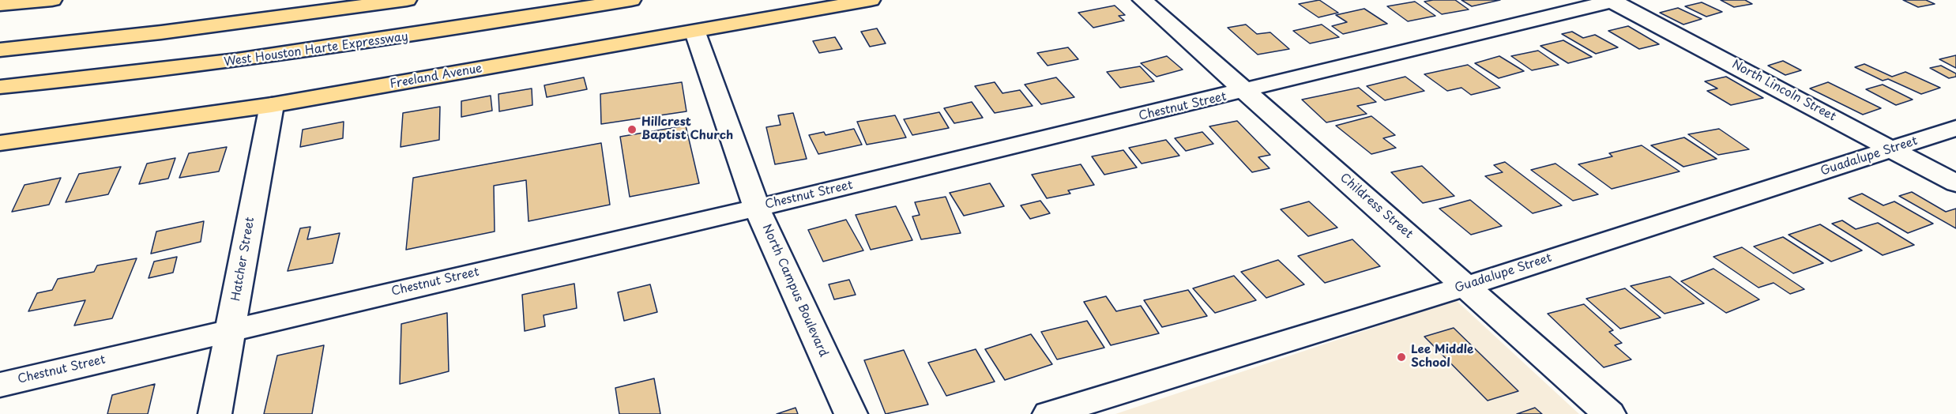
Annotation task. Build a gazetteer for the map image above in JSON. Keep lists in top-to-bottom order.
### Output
{
  "streets": {
    "main road": ["West Houston Harte Expressway", "Freeland Avenue"],
    "street": [
      "North Lincoln Street",
      "Chestnut Street",
      "Guadalupe Street",
      "Childress Street",
      "Hatcher Street",
      "North Campus Boulevard"
    ]
  },
  "crossings": [
    ["Freeland Avenue", "Hatcher Street"],
    ["Freeland Avenue", "North Campus Boulevard"],
    ["North Lincoln Street", "Chestnut Street"],
    ["North Lincoln Street", "Guadalupe Street"],
    ["Chestnut Street", "Childress Street"],
    ["Chestnut Street", "Hatcher Street"],
    ["Chestnut Street", "North Campus Boulevard"],
    ["Guadalupe Street", "Childress Street"]
  ],
  "places": ["Hillcrest Baptist Church", "Lee Middle School"]
}
